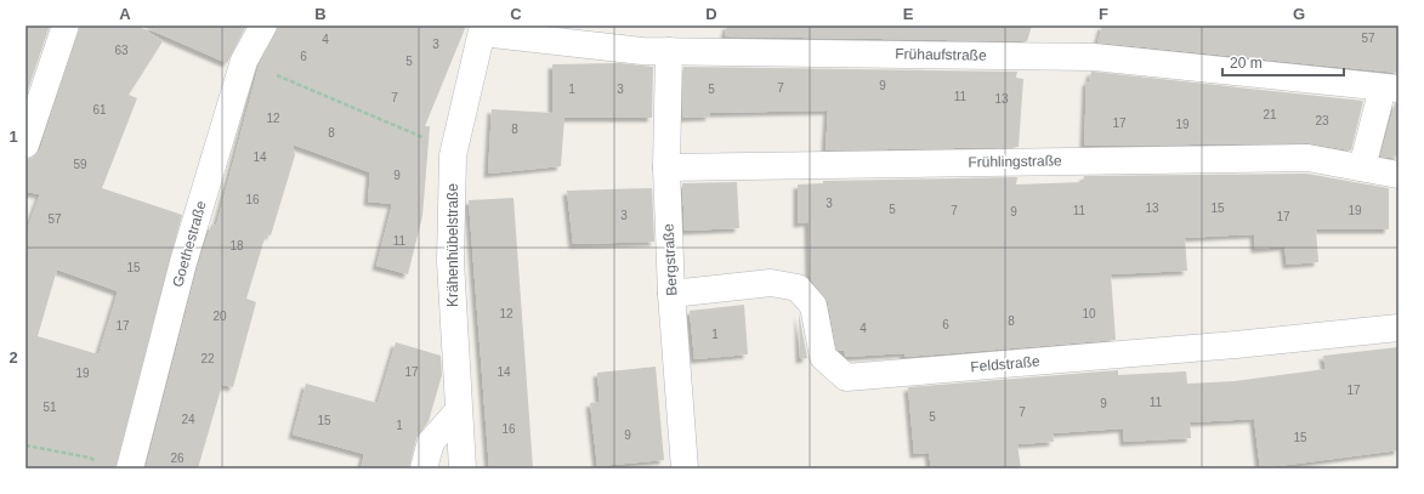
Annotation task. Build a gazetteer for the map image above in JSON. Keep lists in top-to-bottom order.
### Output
{
  "streets": {
    "street": [
      "Frühaufstraße",
      "Frühlingstraße",
      "Goethestraße",
      "Krähenhübelstraße",
      "Bergstraße",
      "Feldstraße"
    ]
  },
  "crossings": [
    ["Frühaufstraße", "Krähenhübelstraße"],
    ["Frühaufstraße", "Bergstraße"],
    ["Frühlingstraße", "Bergstraße"],
    ["Bergstraße", "Feldstraße"]
  ],
  "house_numbers": [
    "57",
    "4",
    "3",
    "63",
    "6",
    "5",
    "9",
    "7",
    "1",
    "3",
    "5",
    "11",
    "7",
    "13",
    "61",
    "21",
    "12",
    "23",
    "17",
    "19",
    "8",
    "8",
    "14",
    "59",
    "9",
    "16",
    "3",
    "13",
    "15",
    "5",
    "7",
    "11",
    "19",
    "9",
    "3",
    "17",
    "57",
    "11",
    "18",
    "15",
    "12",
    "10",
    "20",
    "8",
    "6",
    "17",
    "4",
    "1",
    "22",
    "17",
    "14",
    "19",
    "17",
    "11",
    "9",
    "51",
    "7",
    "5",
    "24",
    "15",
    "1",
    "16",
    "9",
    "15",
    "26"
  ],
  "scale_bar": "20 m",
  "grid": {
    "columns": [
      "A",
      "B",
      "C",
      "D",
      "E",
      "F",
      "G"
    ],
    "rows": ["1", "2"]
  }
}
